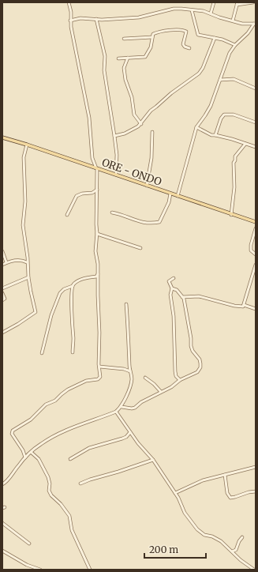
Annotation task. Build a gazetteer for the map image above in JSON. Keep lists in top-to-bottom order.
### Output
{
  "streets": {
    "main road": ["ORE - ONDO"]
  },
  "scale_bar": "200 m"
}
